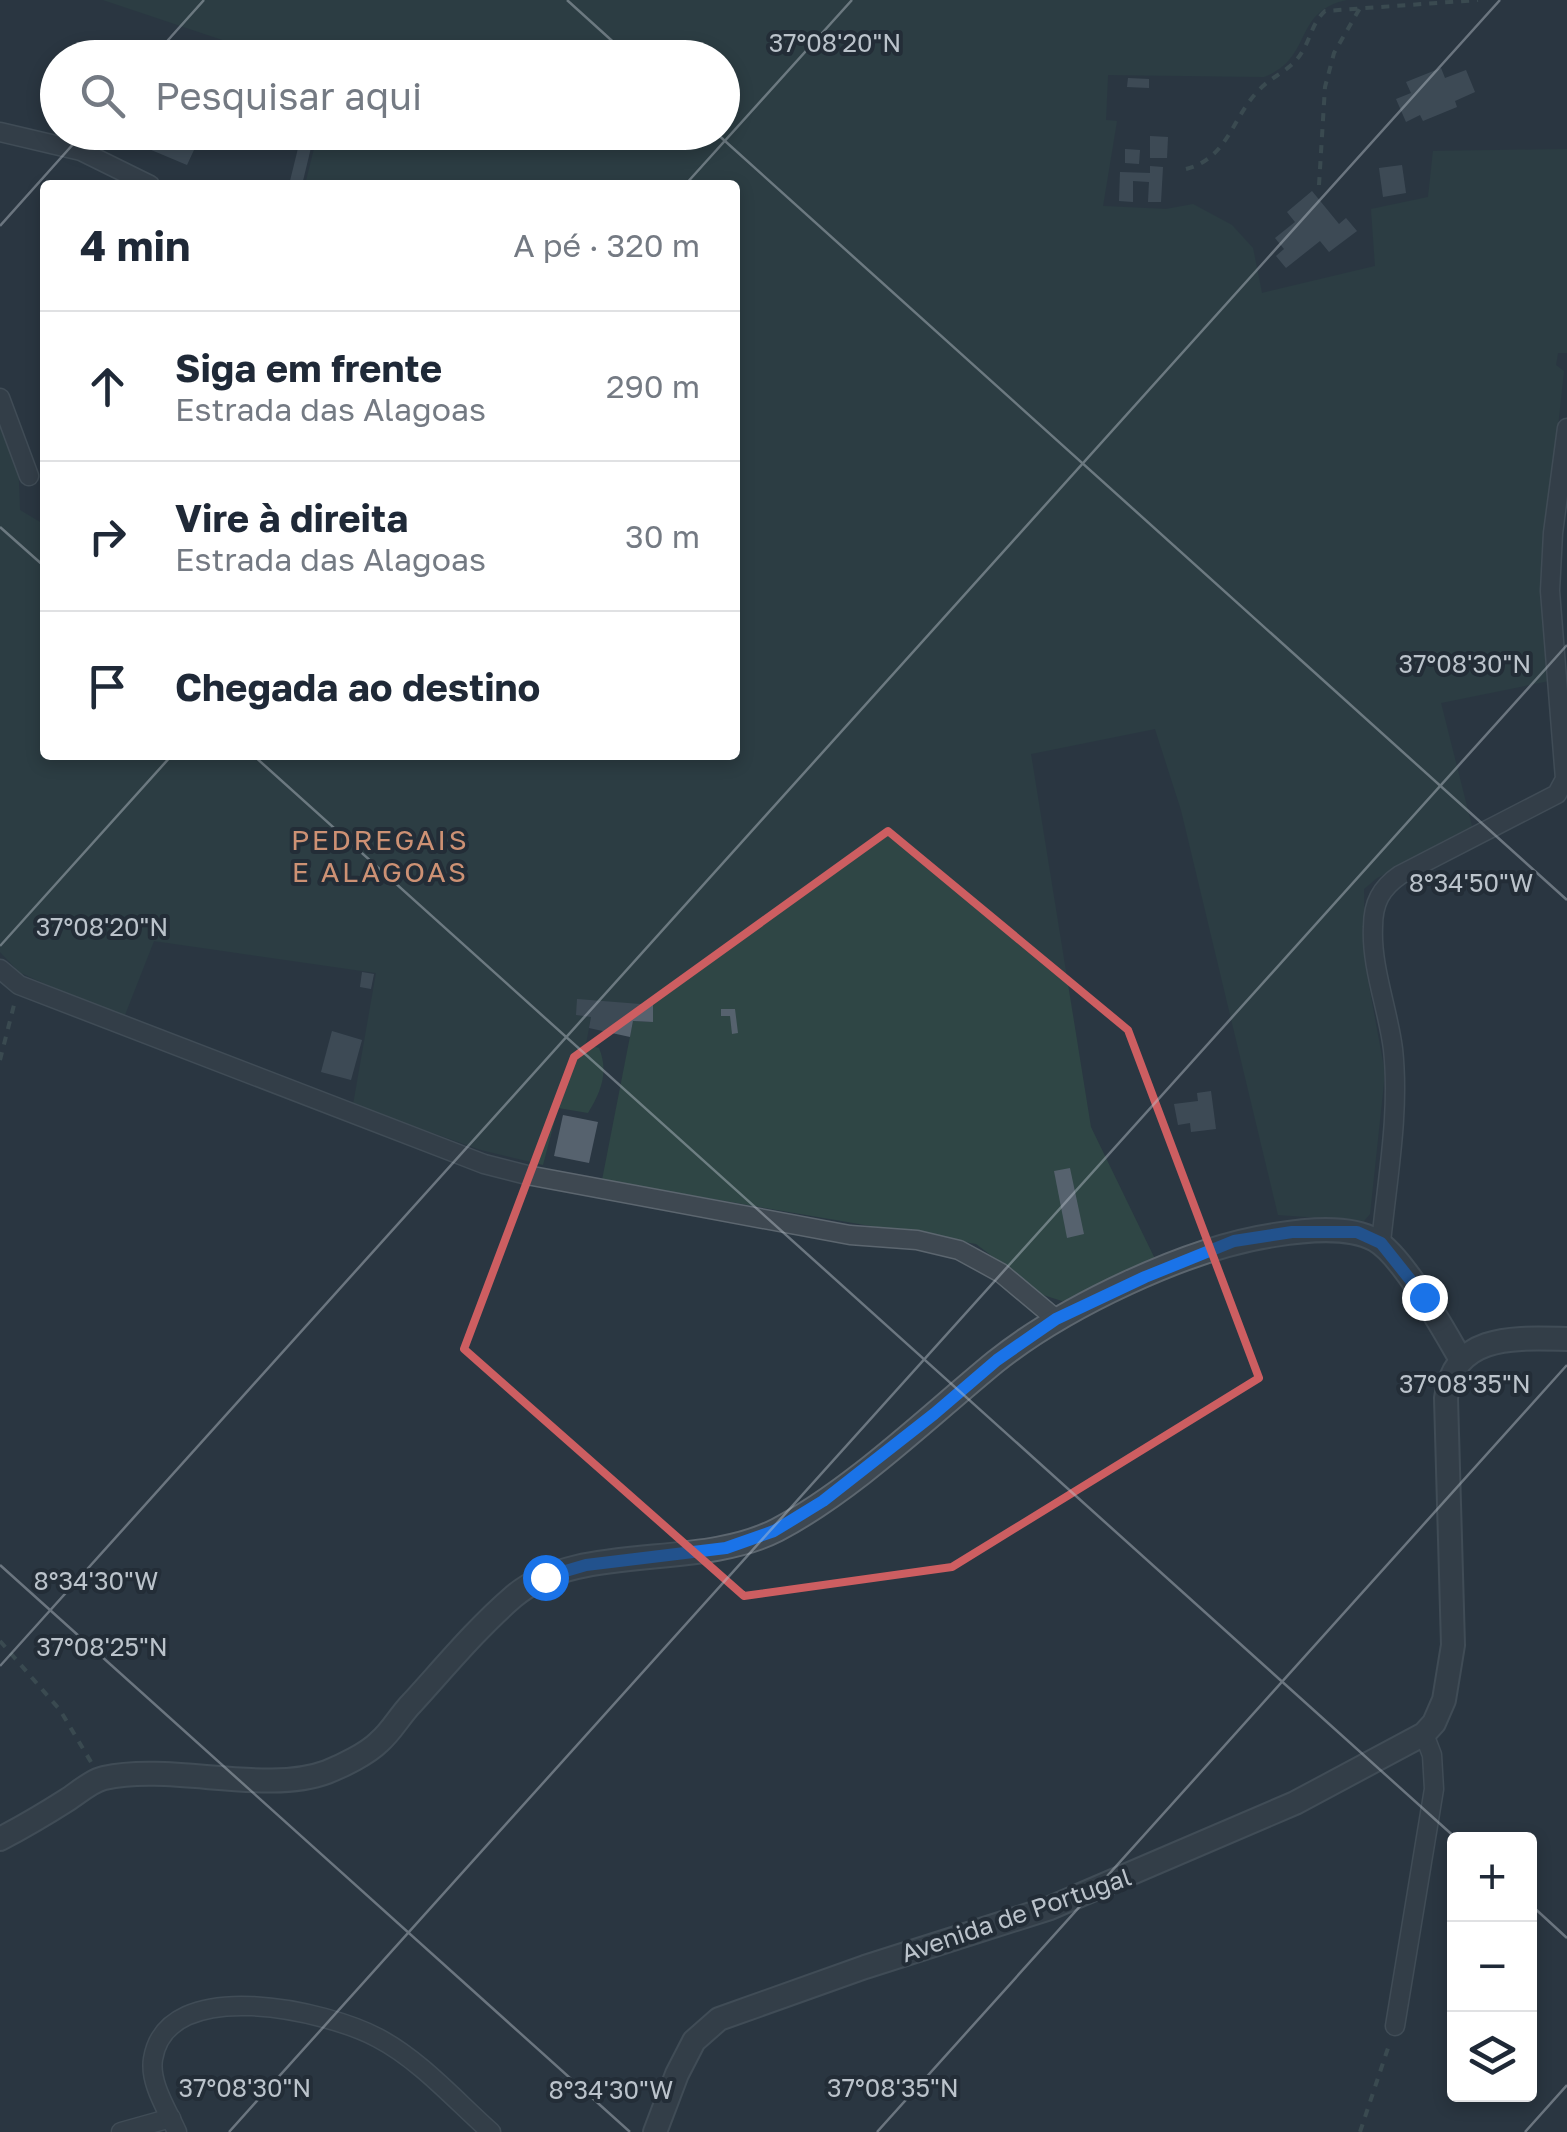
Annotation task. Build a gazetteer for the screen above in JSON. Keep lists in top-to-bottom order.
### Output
{
  "streets": {
    "street": ["Avenida de Portugal"]
  },
  "districts": ["PEDREGAIS E ALAGOAS"],
  "page": {
    "search": "Pesquisar aqui",
    "heading": ["4 min", "A pé · 320 m"],
    "list": [
      ["Siga em frente", "Estrada das Alagoas", "290 m"],
      ["Vire à direita", "Estrada das Alagoas", "30 m"],
      "Chegada ao destino"
    ],
    "map_buttons": ["+", "−"]
  },
  "coordinates": [
    "37°08'20\"N",
    "37°08'30\"N",
    "8°34'50\"W",
    "37°08'35\"N",
    "8°34'30\"W",
    "37°08'25\"N"
  ]
}
